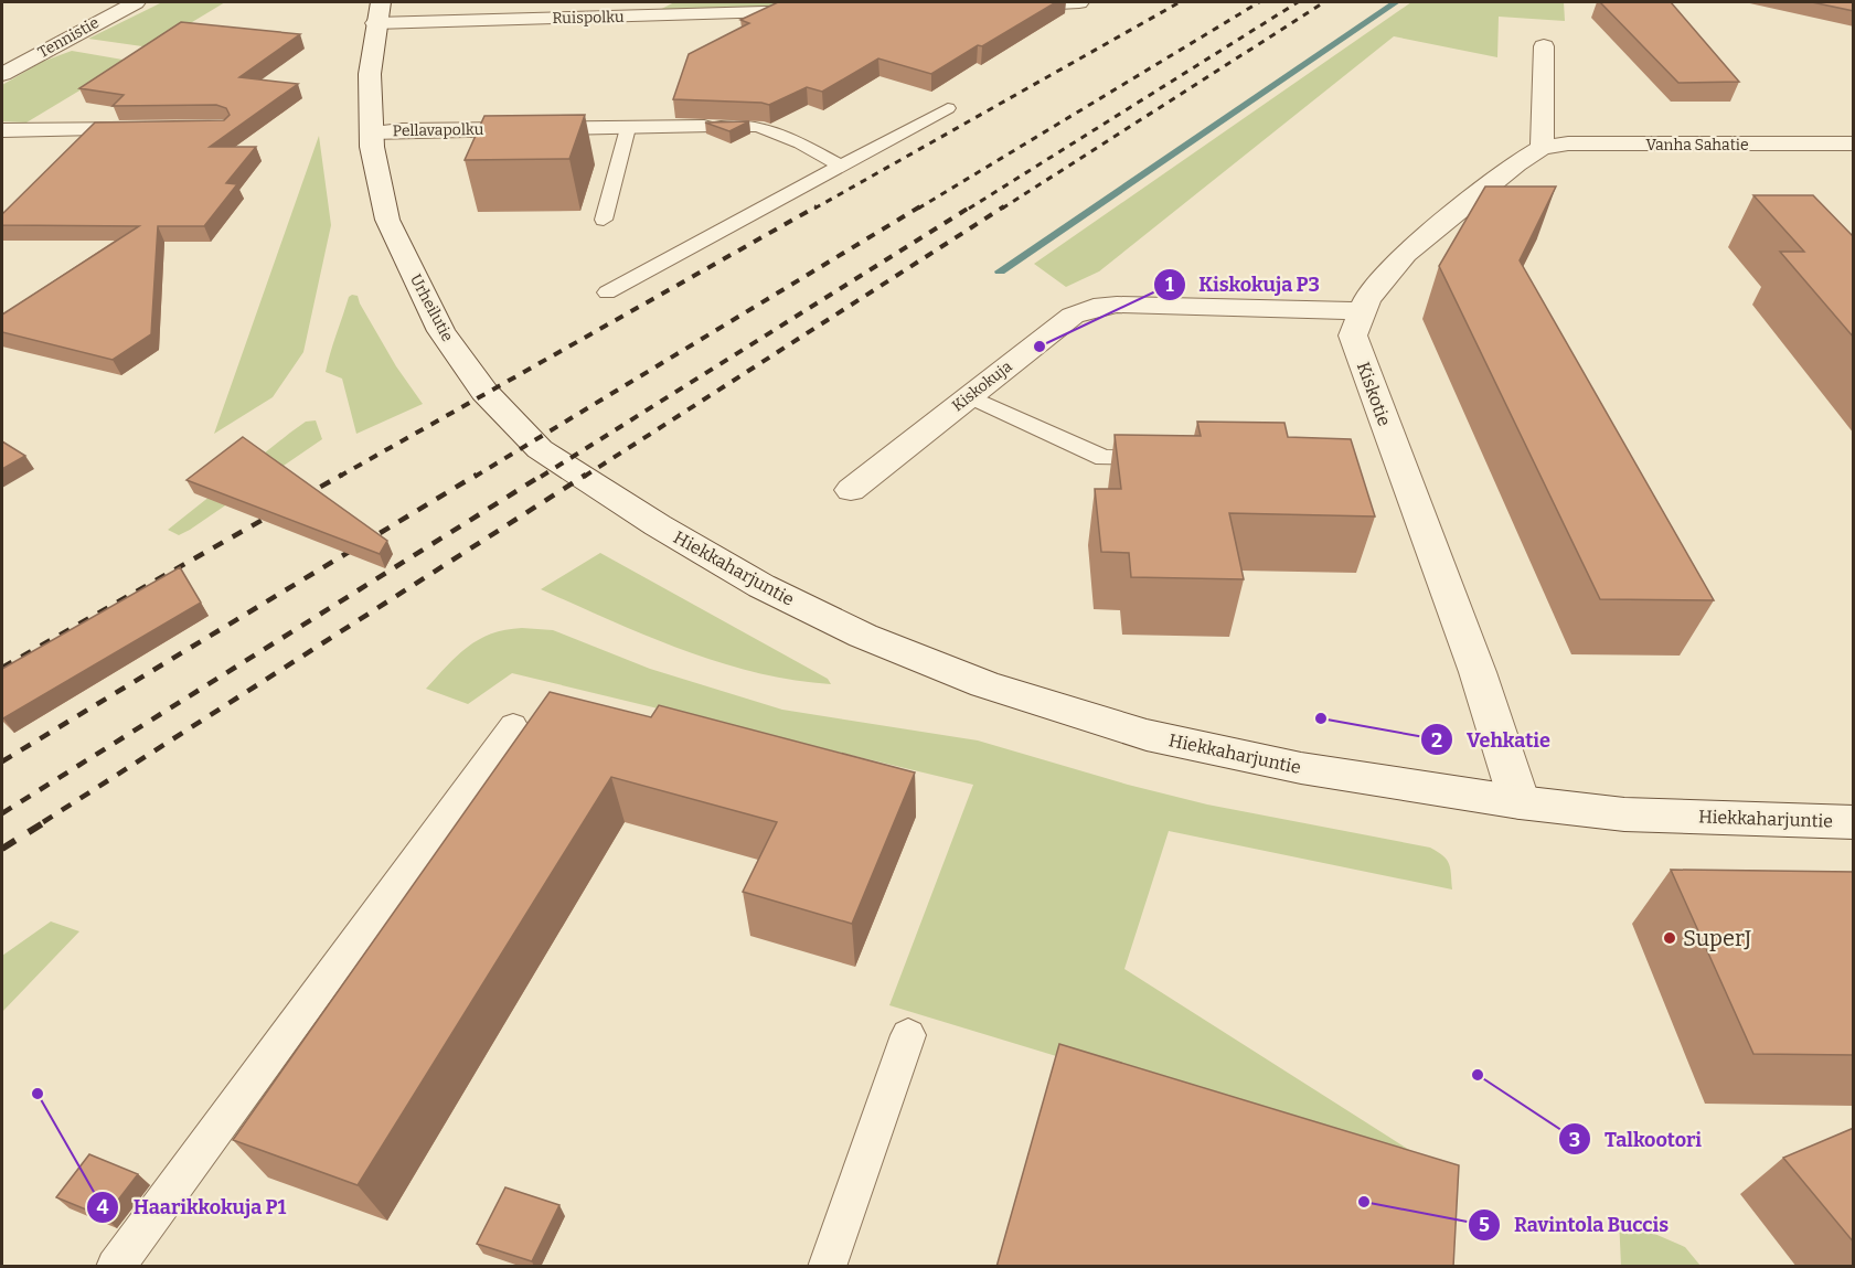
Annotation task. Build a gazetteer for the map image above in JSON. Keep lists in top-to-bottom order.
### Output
{
  "streets": {
    "street": [
      "Ruispolku",
      "Tennistie",
      "Pellavapolku",
      "Vanha Sahatie",
      "Urheilutie",
      "Kiskokuja",
      "Kiskotie",
      "Hiekkaharjuntie"
    ]
  },
  "crossings": [
    ["Ruispolku", "Urheilutie"],
    ["Pellavapolku", "Urheilutie"],
    ["Vanha Sahatie", "Kiskotie"],
    ["Urheilutie", "Hiekkaharjuntie"],
    ["Kiskokuja", "Kiskotie"],
    ["Kiskotie", "Hiekkaharjuntie"]
  ],
  "places": [
    "Kiskokuja P3",
    "Vehkatie",
    "SuperJ",
    "Talkootori",
    "Haarikkokuja P1",
    "Ravintola Buccis"
  ]
}
